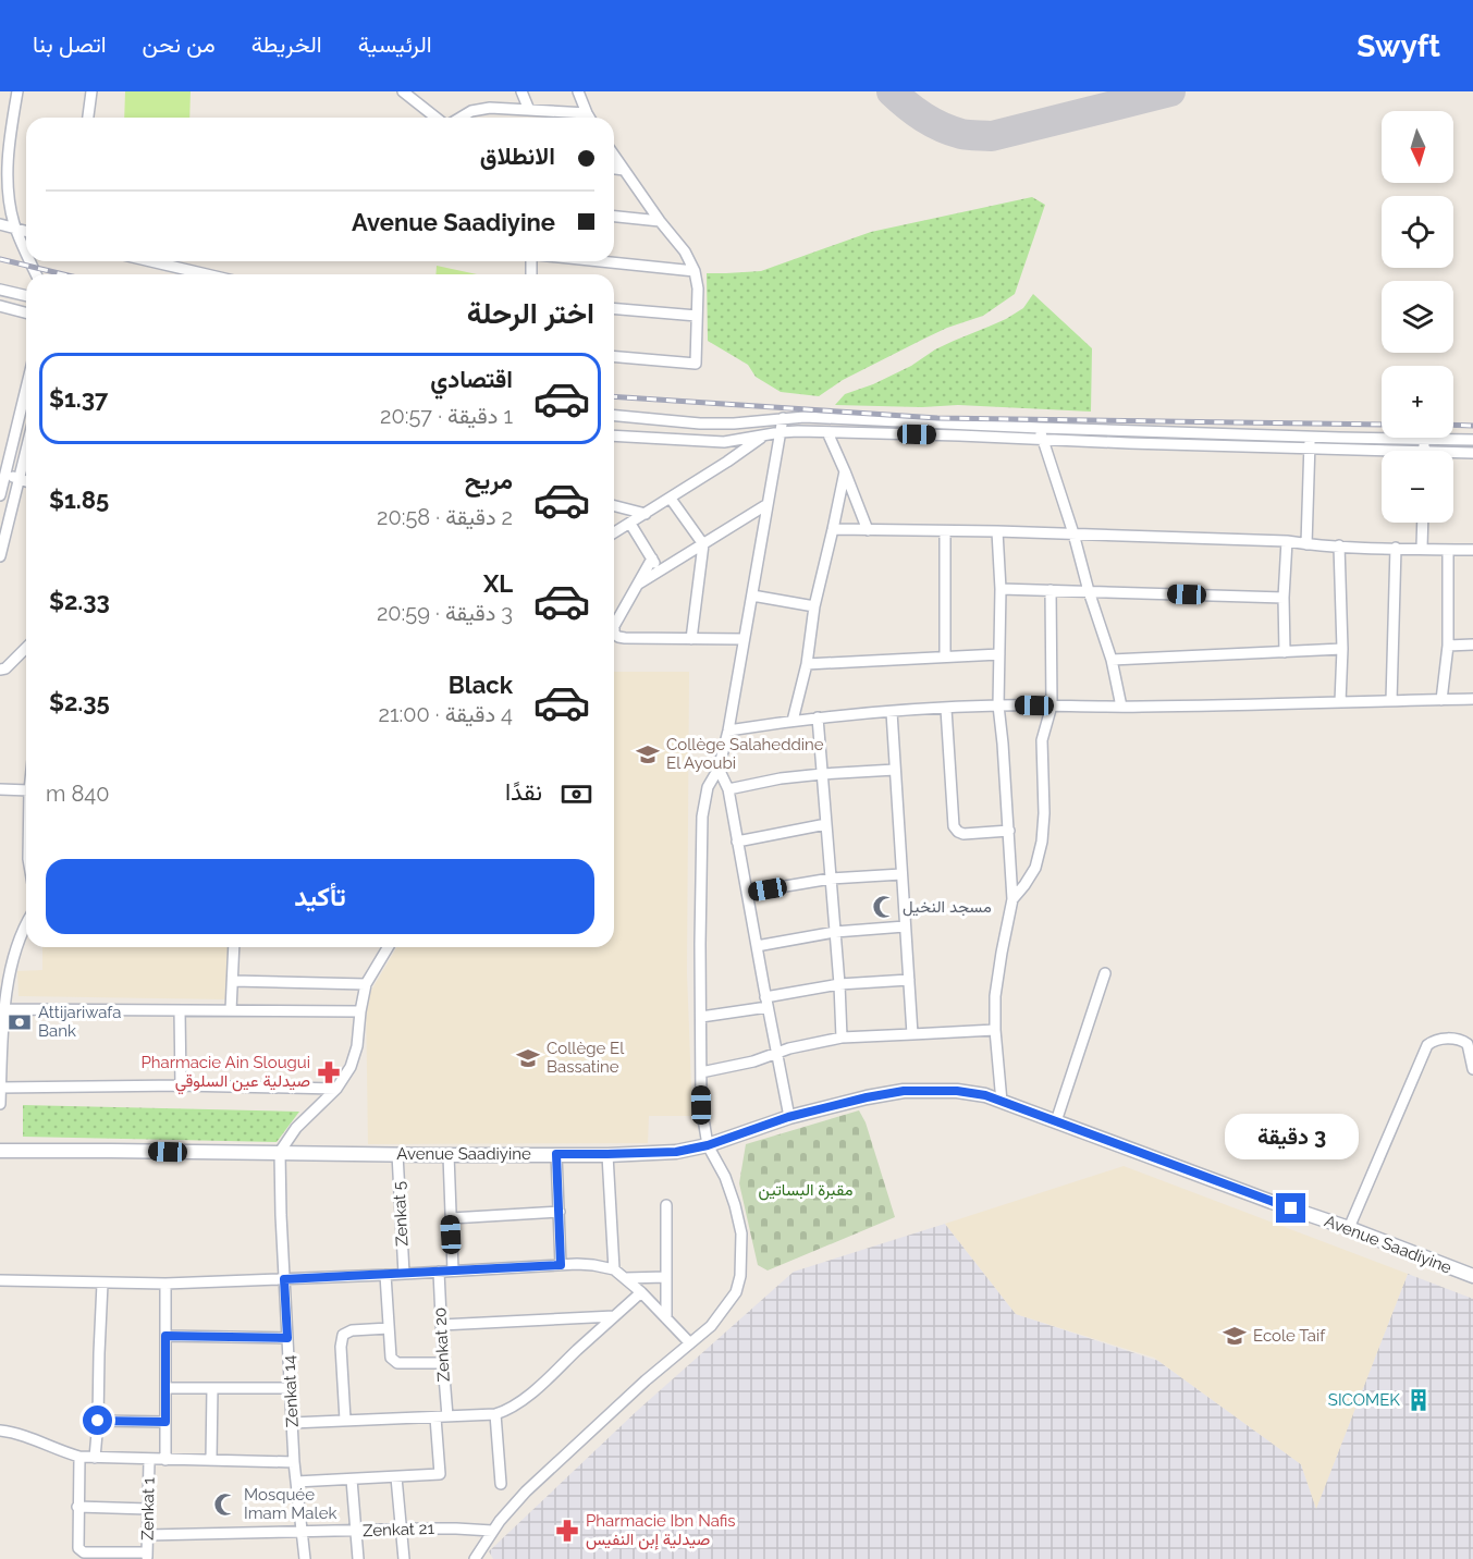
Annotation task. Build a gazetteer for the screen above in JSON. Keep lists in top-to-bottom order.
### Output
{
  "streets": {
    "main road": ["Avenue Saadiyine"],
    "street": [
      "Zenkat 5",
      "Zenkat 20",
      "Zenkat 14",
      "Zenkat 1",
      "Zenkat 21"
    ]
  },
  "crossings": [
    ["Avenue Saadiyine", "Zenkat 5"],
    ["Avenue Saadiyine", "Zenkat 14"],
    ["Zenkat 14", "Zenkat 21"],
    ["Zenkat 1", "Zenkat 21"]
  ],
  "parks": ["مقبرة البساتين"],
  "places": {
    "school or university": ["Collège Salaheddine El Ayoubi", "Collège El Bassatine", "Ecole Taif"],
    "mosque": ["مسجد النخيل", "Mosquée Imam Malek"],
    "bank": ["Attijariwafa Bank"],
    "pharmacy": ["Pharmacie Ain Slougui صيدلية عين السلوقي", "Pharmacie Ibn Nafis صيدلية إبن النفيس"],
    "building": ["SICOMEK"]
  },
  "north": "bottom",
  "page": {
    "header": "Swyft",
    "nav": [
      "الرئيسية",
      "الخريطة",
      "من نحن",
      "اتصل بنا"
    ],
    "map_buttons": ["+", "−"],
    "banner": ["الانطلاق", "Avenue Saadiyine"],
    "heading": "اختر الرحلة",
    "list": [
      {
        "name": "اقتصادي",
        "note": "1 دقيقة · 20:57",
        "value": "$1.37"
      },
      {
        "name": "مريح",
        "note": "2 دقيقة · 20:58",
        "value": "$1.85"
      },
      {
        "name": "XL",
        "note": "3 دقيقة · 20:59",
        "value": "$2.33"
      },
      {
        "name": "Black",
        "note": "4 دقيقة · 21:00",
        "value": "$2.35"
      }
    ],
    "pay": ["نقدًا", "840 m"],
    "buttons": "تأكيد",
    "bubble": "3 دقيقة"
  }
}
